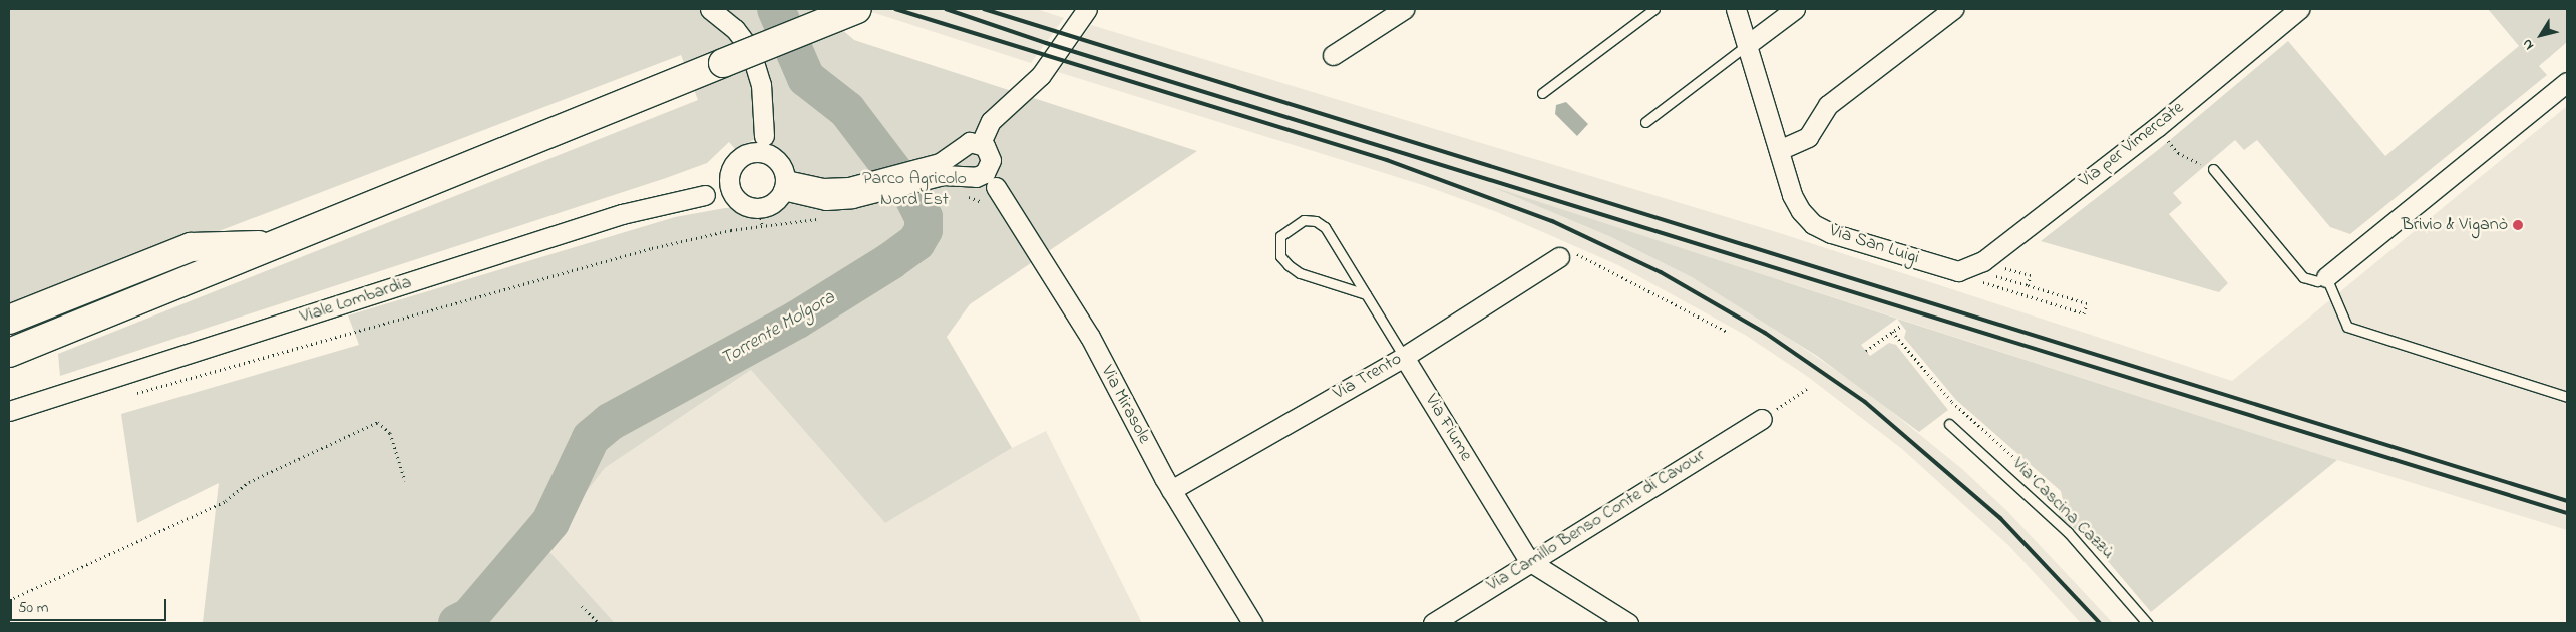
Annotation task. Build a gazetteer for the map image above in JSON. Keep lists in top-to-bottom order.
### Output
{
  "streets": {
    "street": [
      "Via per Vimercate",
      "Via San Luigi",
      "Viale Lombardia",
      "Via Trento",
      "Via Mirasole",
      "Via Fiume",
      "Via Camillo Benso Conte di Cavour"
    ],
    "lane": ["Via Cascina Cazzù"]
  },
  "crossings": [
    ["Via per Vimercate", "Via San Luigi"],
    ["Via Trento", "Via Mirasole"],
    ["Via Trento", "Via Fiume"],
    ["Via Fiume", "Via Camillo Benso Conte di Cavour"]
  ],
  "water": ["Torrente Molgora"],
  "parks": ["Parco Agricolo Nord Est"],
  "places": ["Brivio & Viganò"],
  "scale_bar": "50 m",
  "north": "bottom left"
}
